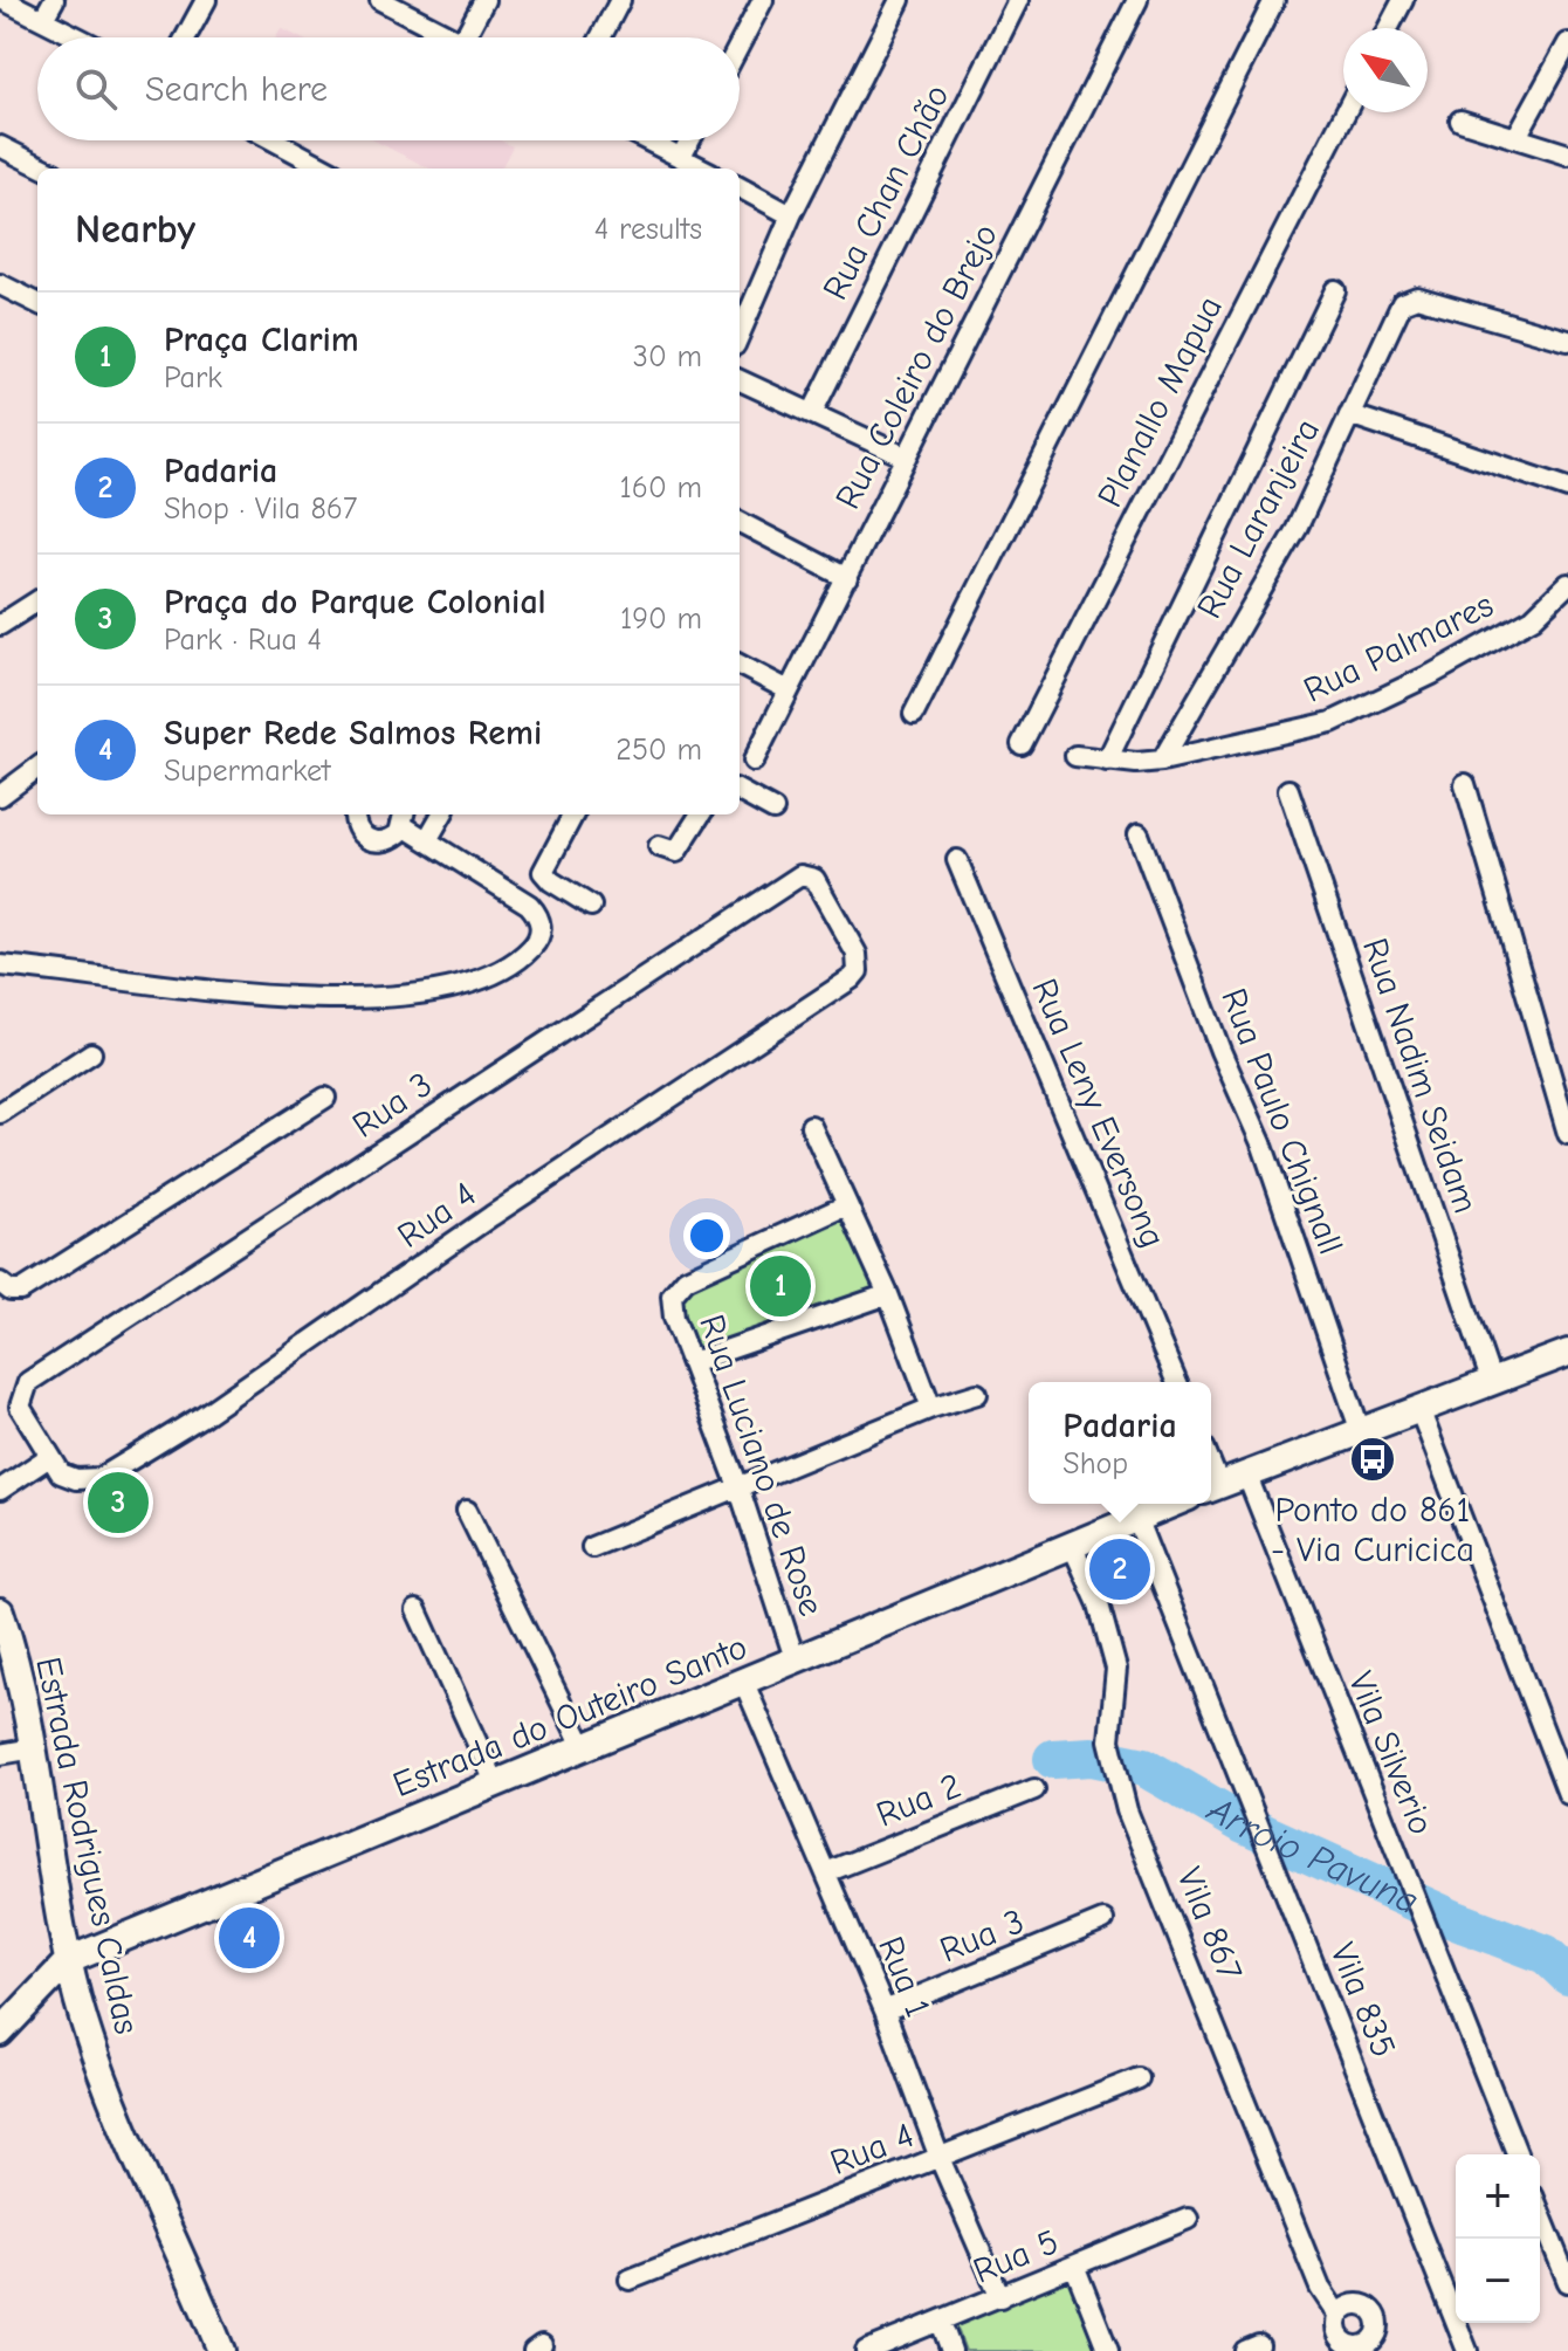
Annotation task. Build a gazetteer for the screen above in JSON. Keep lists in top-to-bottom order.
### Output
{
  "streets": {
    "street": [
      "Rua Chan Chão",
      "Rua Coleiro do Brejo",
      "Planallo Mapua",
      "Rua Laranjeira",
      "Rua Palmares",
      "Rua Nadim Seidam",
      "Rua 3",
      "Rua Leny Eversong",
      "Rua Paulo Chignall",
      "Rua 4",
      "Rua Luciano de Rose",
      "Estrada do Outeiro Santo",
      "Vila Silverio",
      "Rua 2",
      "Estrada Rodrigues Caldas",
      "Vila 867",
      "Rua 1",
      "Vila 835",
      "Rua 5"
    ]
  },
  "crossings": [
    ["Rua Laranjeira", "Rua Palmares"],
    ["Rua 3", "Rua 4"],
    ["Rua 3", "Rua 1"],
    ["Rua 4", "Rua 1"],
    ["Rua Luciano de Rose", "Estrada do Outeiro Santo"],
    ["Estrada do Outeiro Santo", "Estrada Rodrigues Caldas"],
    ["Estrada do Outeiro Santo", "Vila 867"],
    ["Estrada do Outeiro Santo", "Rua 1"],
    ["Estrada do Outeiro Santo", "Vila 835"],
    ["Rua 2", "Rua 1"],
    ["Rua 1", "Rua 5"]
  ],
  "water": ["Arroio Pavuna"],
  "places": {
    "bus stop": ["Ponto do 861 - Via Curicica"]
  },
  "north": "top left",
  "page": {
    "search": "Search here",
    "heading": ["Nearby", "4 results"],
    "list": [
      {
        "mark": "1",
        "name": "Praça Clarim",
        "note": "Park",
        "value": "30 m"
      },
      {
        "mark": "2",
        "name": "Padaria",
        "note": "Shop · Vila 867",
        "value": "160 m"
      },
      {
        "mark": "3",
        "name": "Praça do Parque Colonial",
        "note": "Park · Rua 4",
        "value": "190 m"
      },
      {
        "mark": "4",
        "name": "Super Rede Salmos Remi",
        "note": "Supermarket",
        "value": "250 m"
      }
    ],
    "pins": [
      "1",
      "3",
      "2",
      "4"
    ],
    "popup": ["Padaria", "Shop"],
    "map_buttons": ["+", "−"]
  }
}
